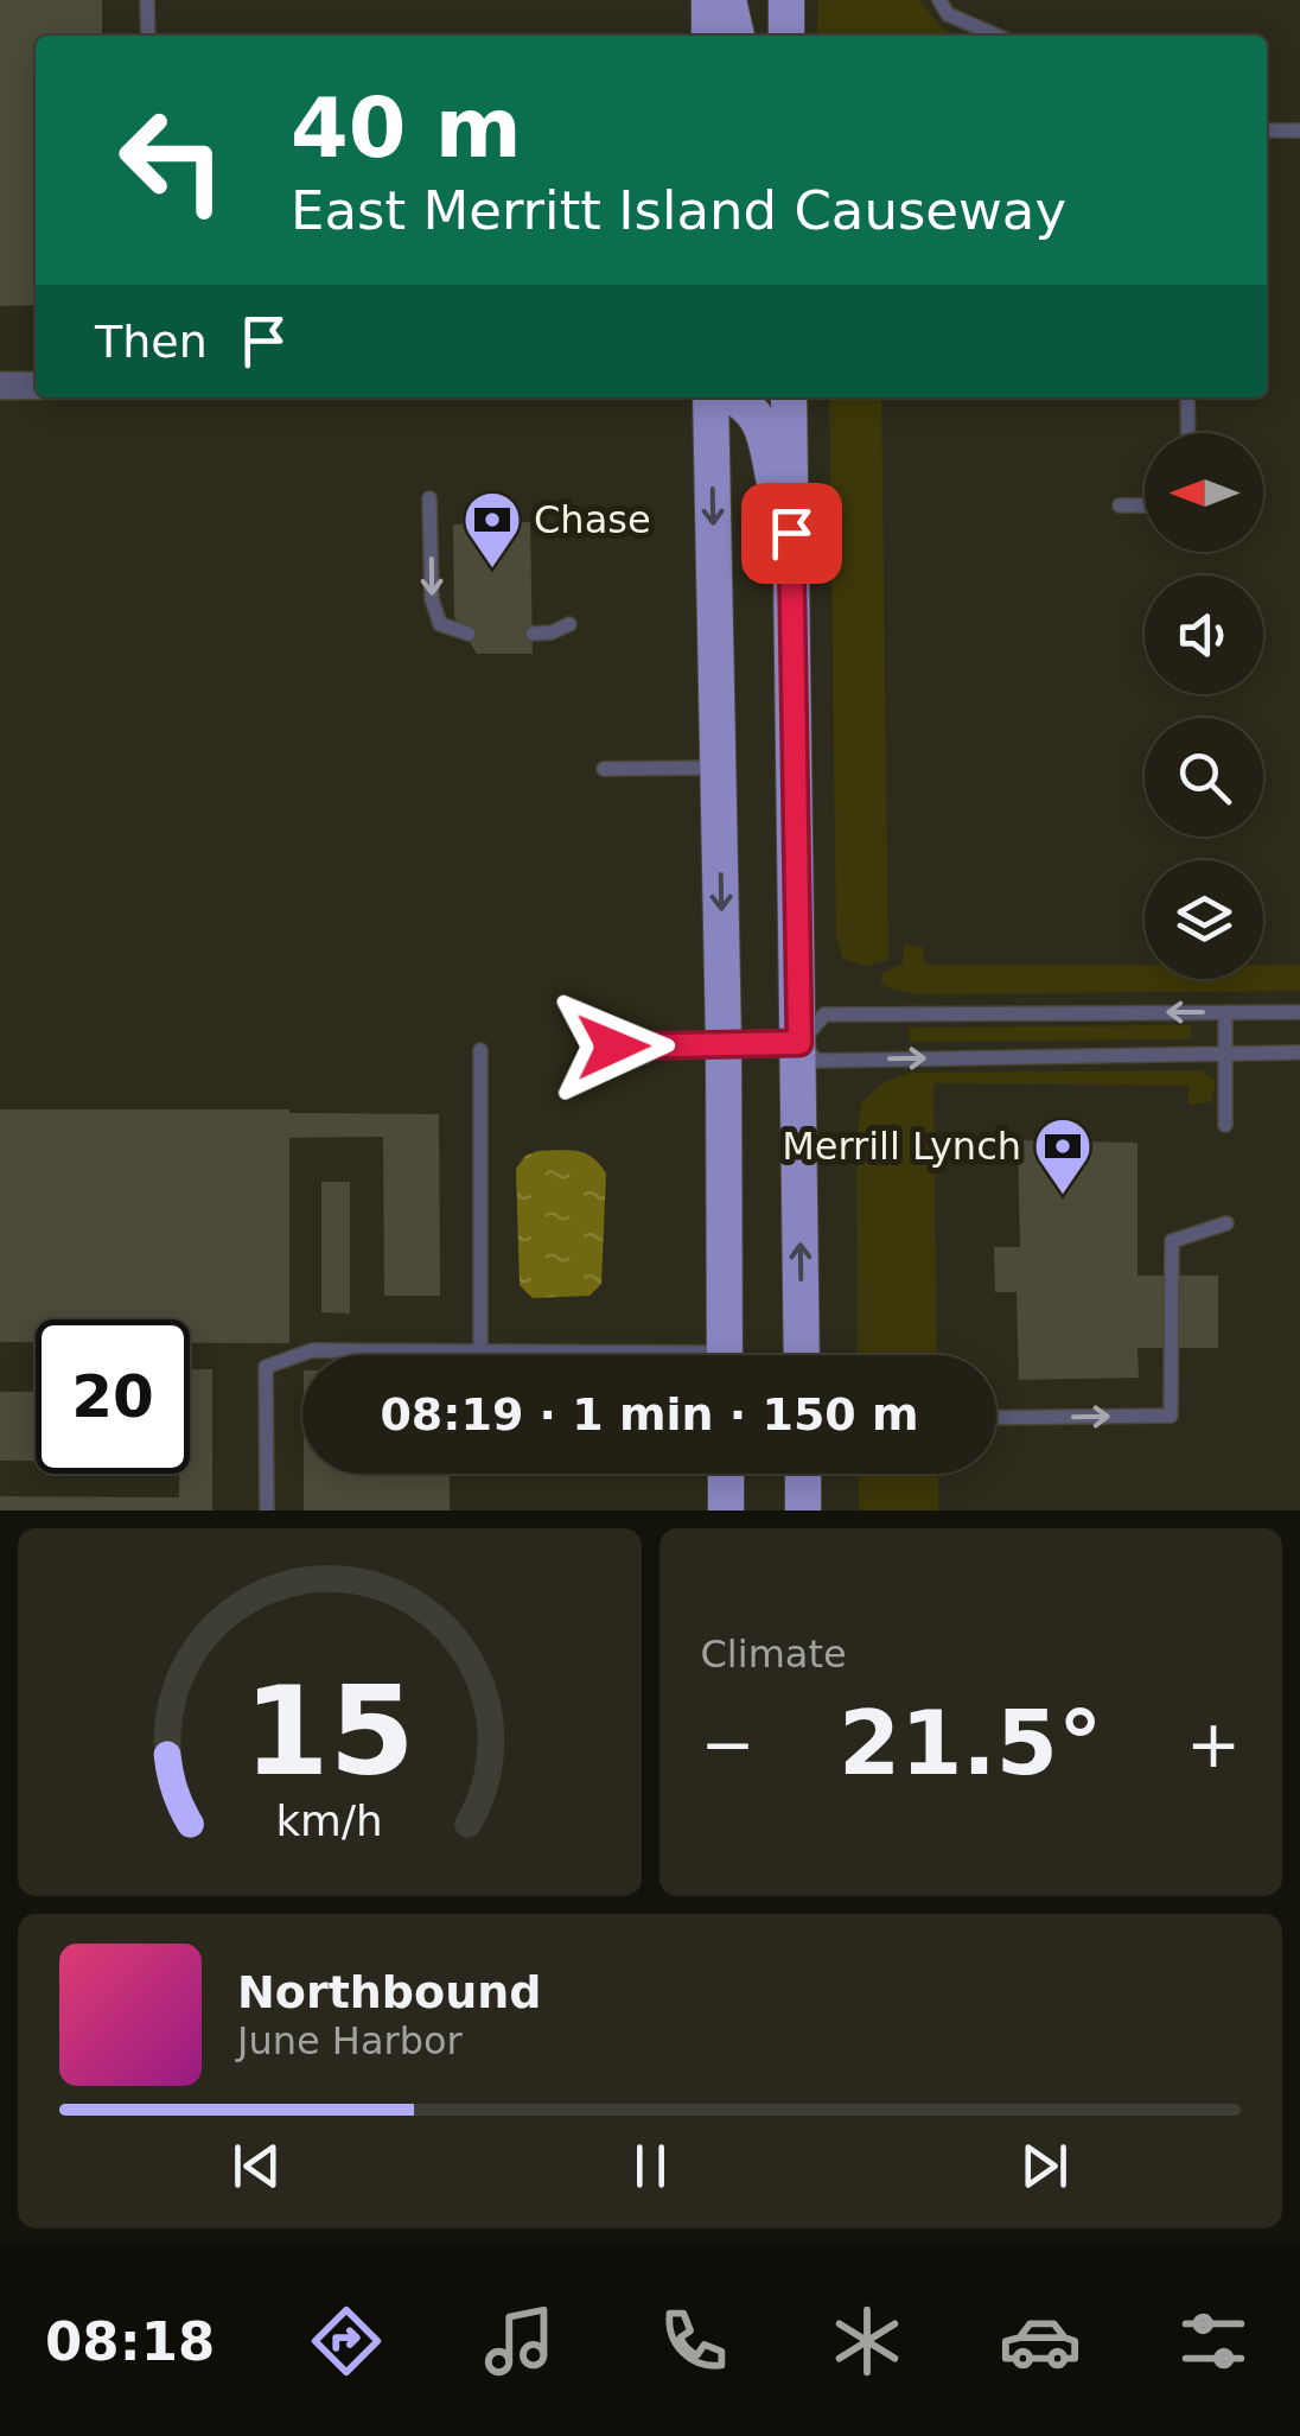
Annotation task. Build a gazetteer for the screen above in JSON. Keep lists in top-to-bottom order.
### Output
{
  "places": {
    "bank": ["Chase", "Merrill Lynch"]
  },
  "north": "left",
  "page": {
    "turn": ["40 m", "East Merritt Island Causeway"],
    "then": "Then",
    "limit": "20",
    "trip": "08:19 · 1 min · 150 m",
    "tile": "Climate",
    "heat": ["−", "21.5°", "+"],
    "song": ["Northbound", "June Harbor"],
    "tabs": "08:18",
    "gauge": ["15", "km/h"]
  }
}
